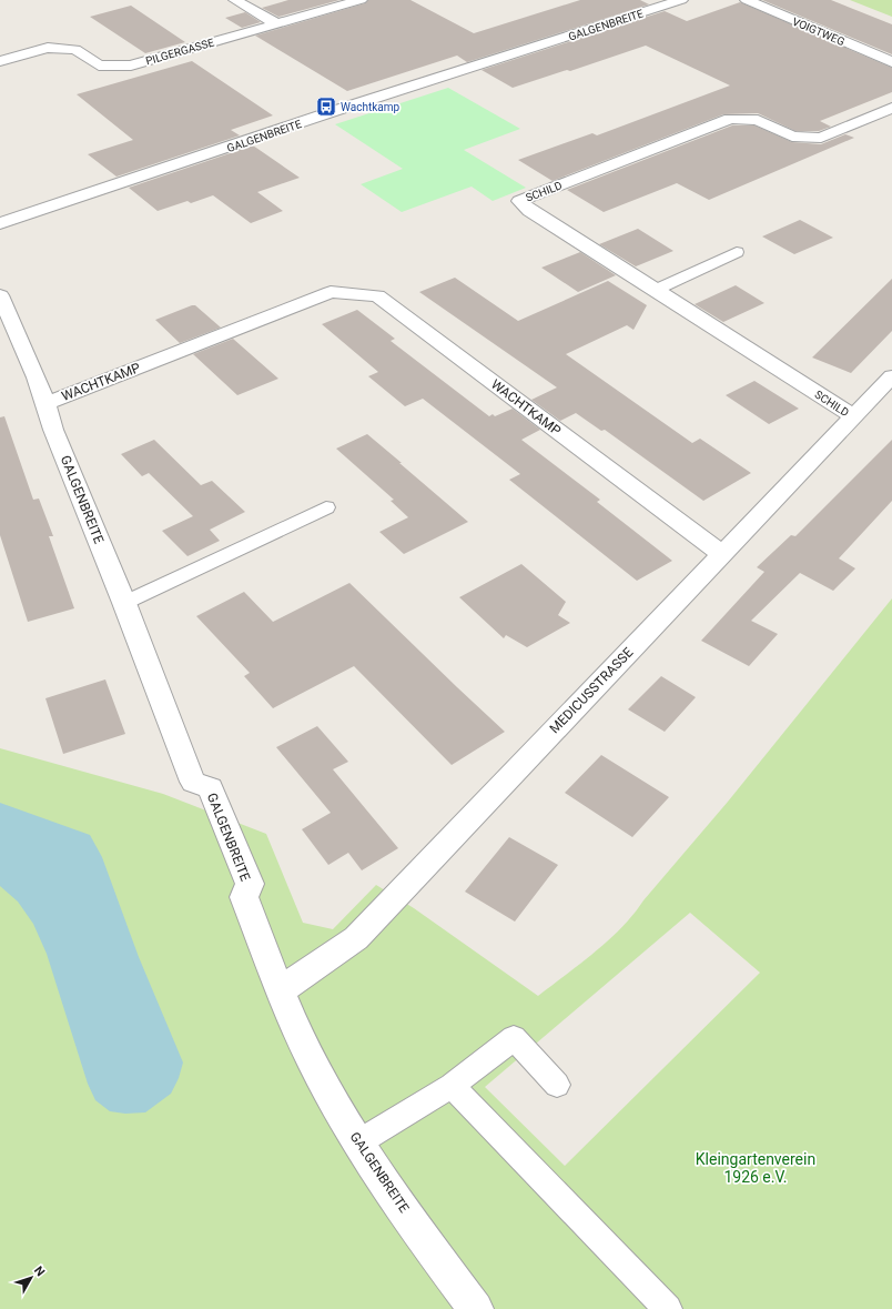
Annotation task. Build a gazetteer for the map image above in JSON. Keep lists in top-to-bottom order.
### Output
{
  "streets": {
    "street": [
      "GALGENBREITE",
      "VOIGTWEG",
      "PILGERGASSE",
      "SCHILD",
      "WACHTKAMP",
      "MEDICUSSTRASSE"
    ]
  },
  "crossings": [
    ["GALGENBREITE", "WACHTKAMP"],
    ["GALGENBREITE", "MEDICUSSTRASSE"],
    ["SCHILD", "MEDICUSSTRASSE"],
    ["WACHTKAMP", "MEDICUSSTRASSE"]
  ],
  "parks": ["Kleingartenverein 1926 e.V."],
  "places": {
    "bus stop": ["Wachtkamp"]
  },
  "north": "top right"
}
